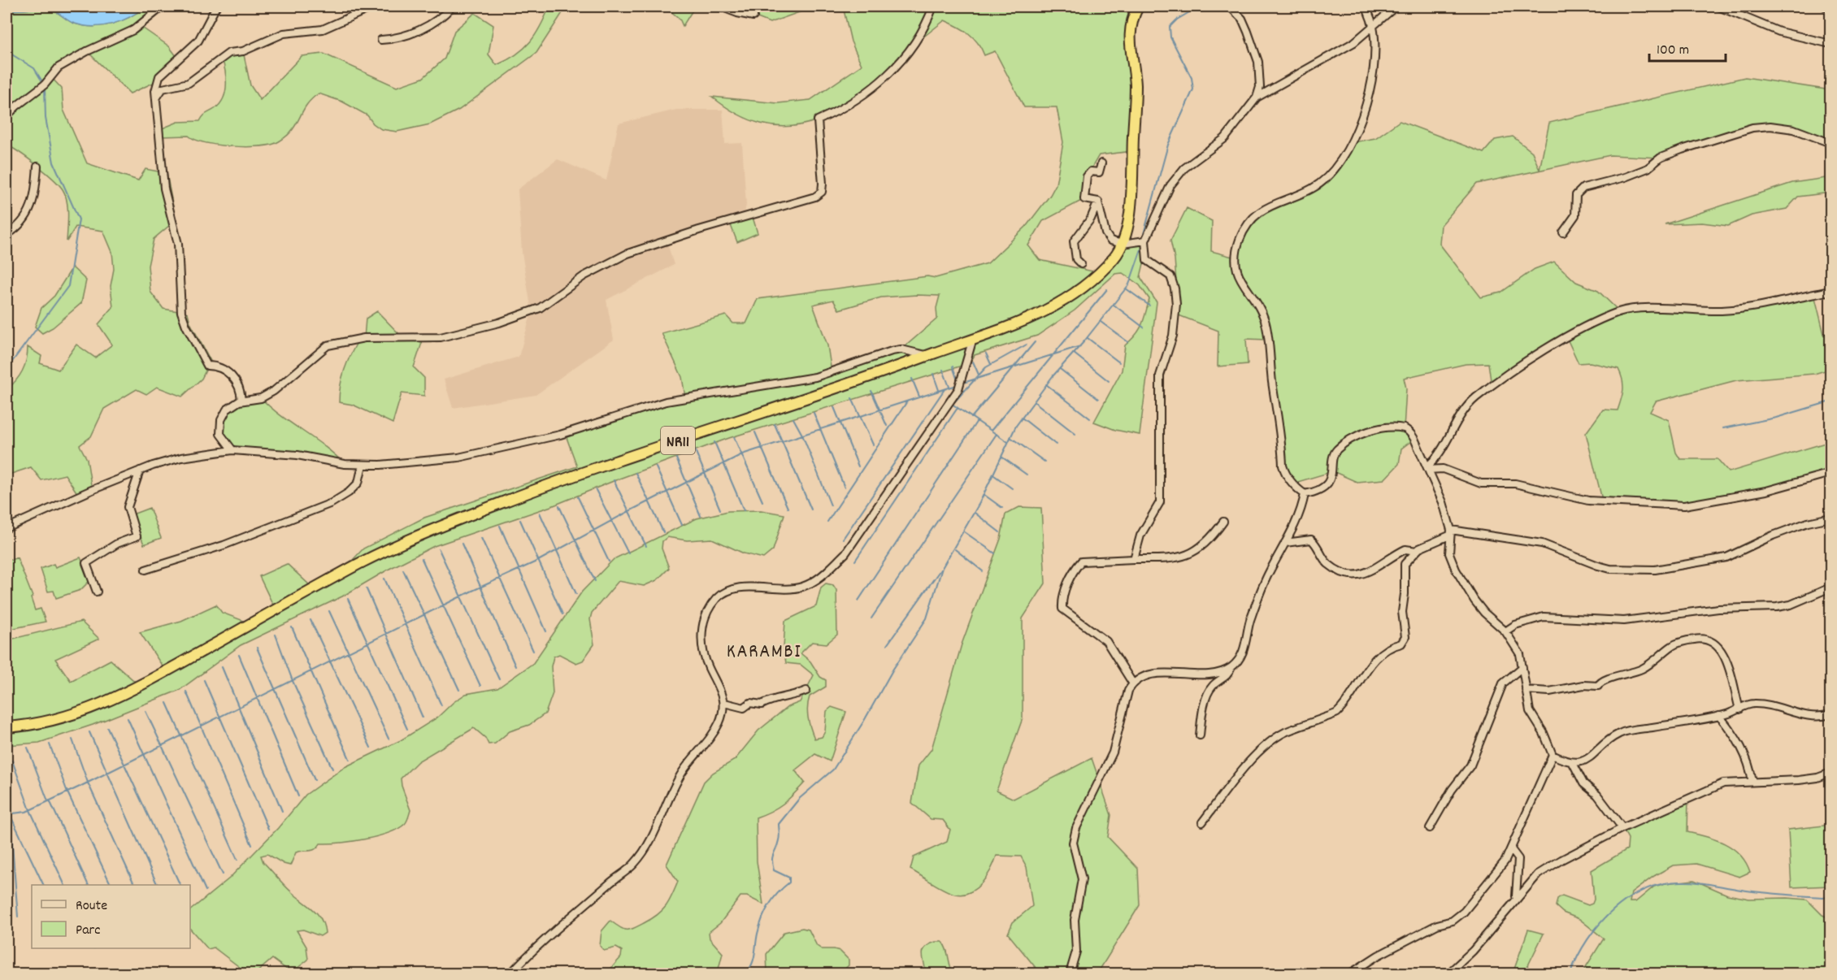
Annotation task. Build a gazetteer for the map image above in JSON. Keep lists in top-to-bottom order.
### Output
{
  "streets": {
    "highway": ["NR11"]
  },
  "districts": ["KARAMBI"],
  "legend": ["Route", "Parc"],
  "scale_bar": "100 m"
}
